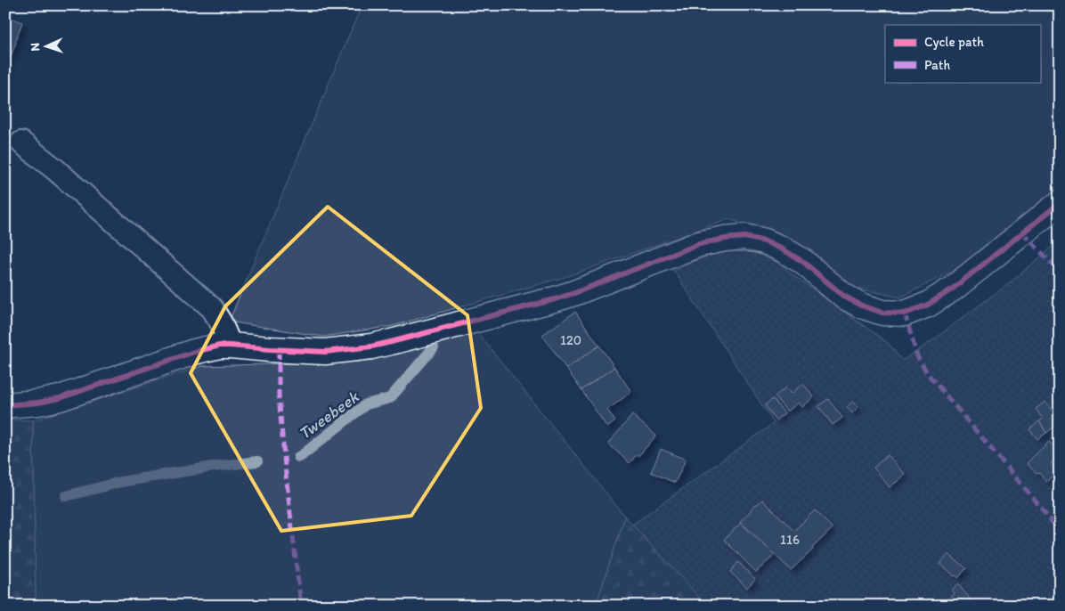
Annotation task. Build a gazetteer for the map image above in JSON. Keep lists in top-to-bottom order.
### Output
{
  "water": ["Tweebeek"],
  "house_numbers": ["120", "116"],
  "legend": ["Cycle path", "Path"],
  "north": "left"
}
